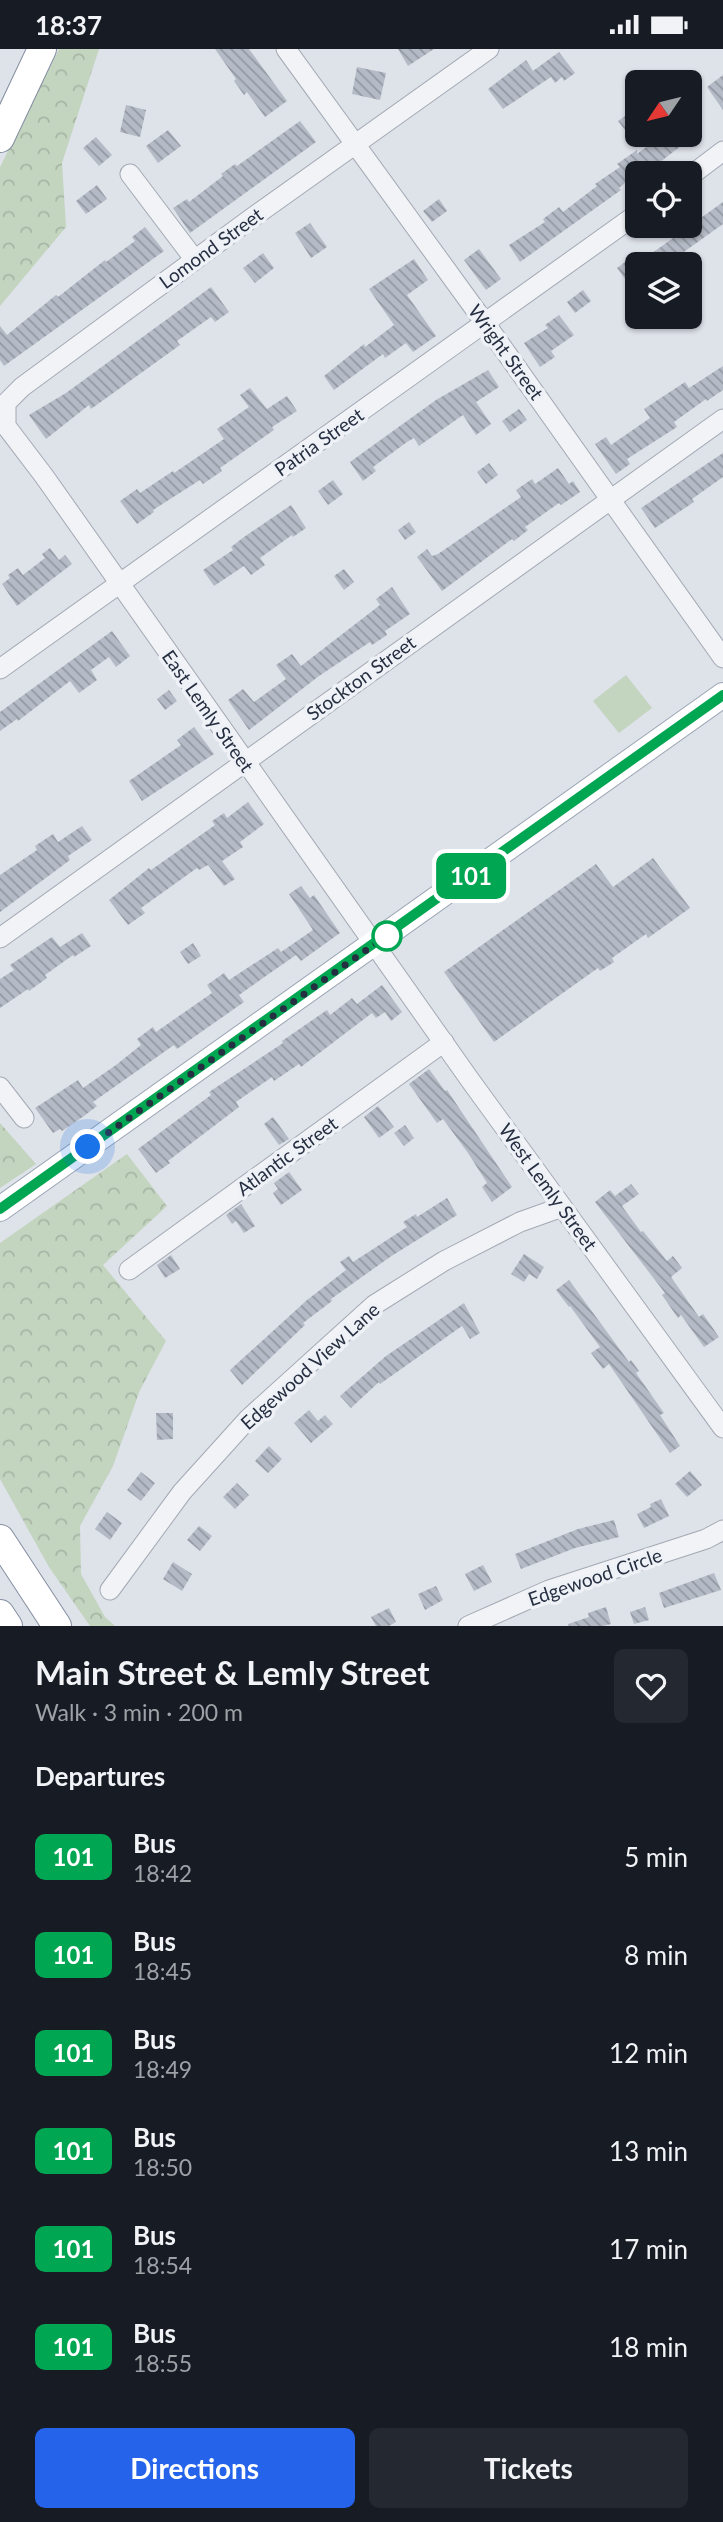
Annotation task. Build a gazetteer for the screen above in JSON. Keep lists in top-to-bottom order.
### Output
{
  "streets": {
    "street": [
      "Lomond Street",
      "Wright Street",
      "Patria Street",
      "Stockton Street",
      "East Lemly Street",
      "Atlantic Street",
      "West Lemly Street",
      "Edgewood View Lane",
      "Edgewood Circle"
    ]
  },
  "crossings": [
    ["Lomond Street", "Wright Street"],
    ["Lomond Street", "East Lemly Street"],
    ["Wright Street", "Patria Street"],
    ["Wright Street", "Stockton Street"],
    ["Patria Street", "East Lemly Street"],
    ["Stockton Street", "East Lemly Street"],
    ["East Lemly Street", "West Lemly Street"],
    ["Atlantic Street", "West Lemly Street"],
    ["West Lemly Street", "Edgewood View Lane"]
  ],
  "lines": ["bus line 101"],
  "north": "bottom left",
  "page": {
    "status": "18:37",
    "on_map": "101",
    "heading": [
      ["Main Street & Lemly Street", "Walk · 3 min · 200 m"],
      "Departures"
    ],
    "list": [
      {
        "mark": "101",
        "name": "Bus",
        "note": "18:42",
        "value": "5 min"
      },
      {
        "mark": "101",
        "name": "Bus",
        "note": "18:45",
        "value": "8 min"
      },
      {
        "mark": "101",
        "name": "Bus",
        "note": "18:49",
        "value": "12 min"
      },
      {
        "mark": "101",
        "name": "Bus",
        "note": "18:50",
        "value": "13 min"
      },
      {
        "mark": "101",
        "name": "Bus",
        "note": "18:54",
        "value": "17 min"
      },
      {
        "mark": "101",
        "name": "Bus",
        "note": "18:55",
        "value": "18 min"
      }
    ],
    "buttons": ["Directions", "Tickets"]
  }
}
